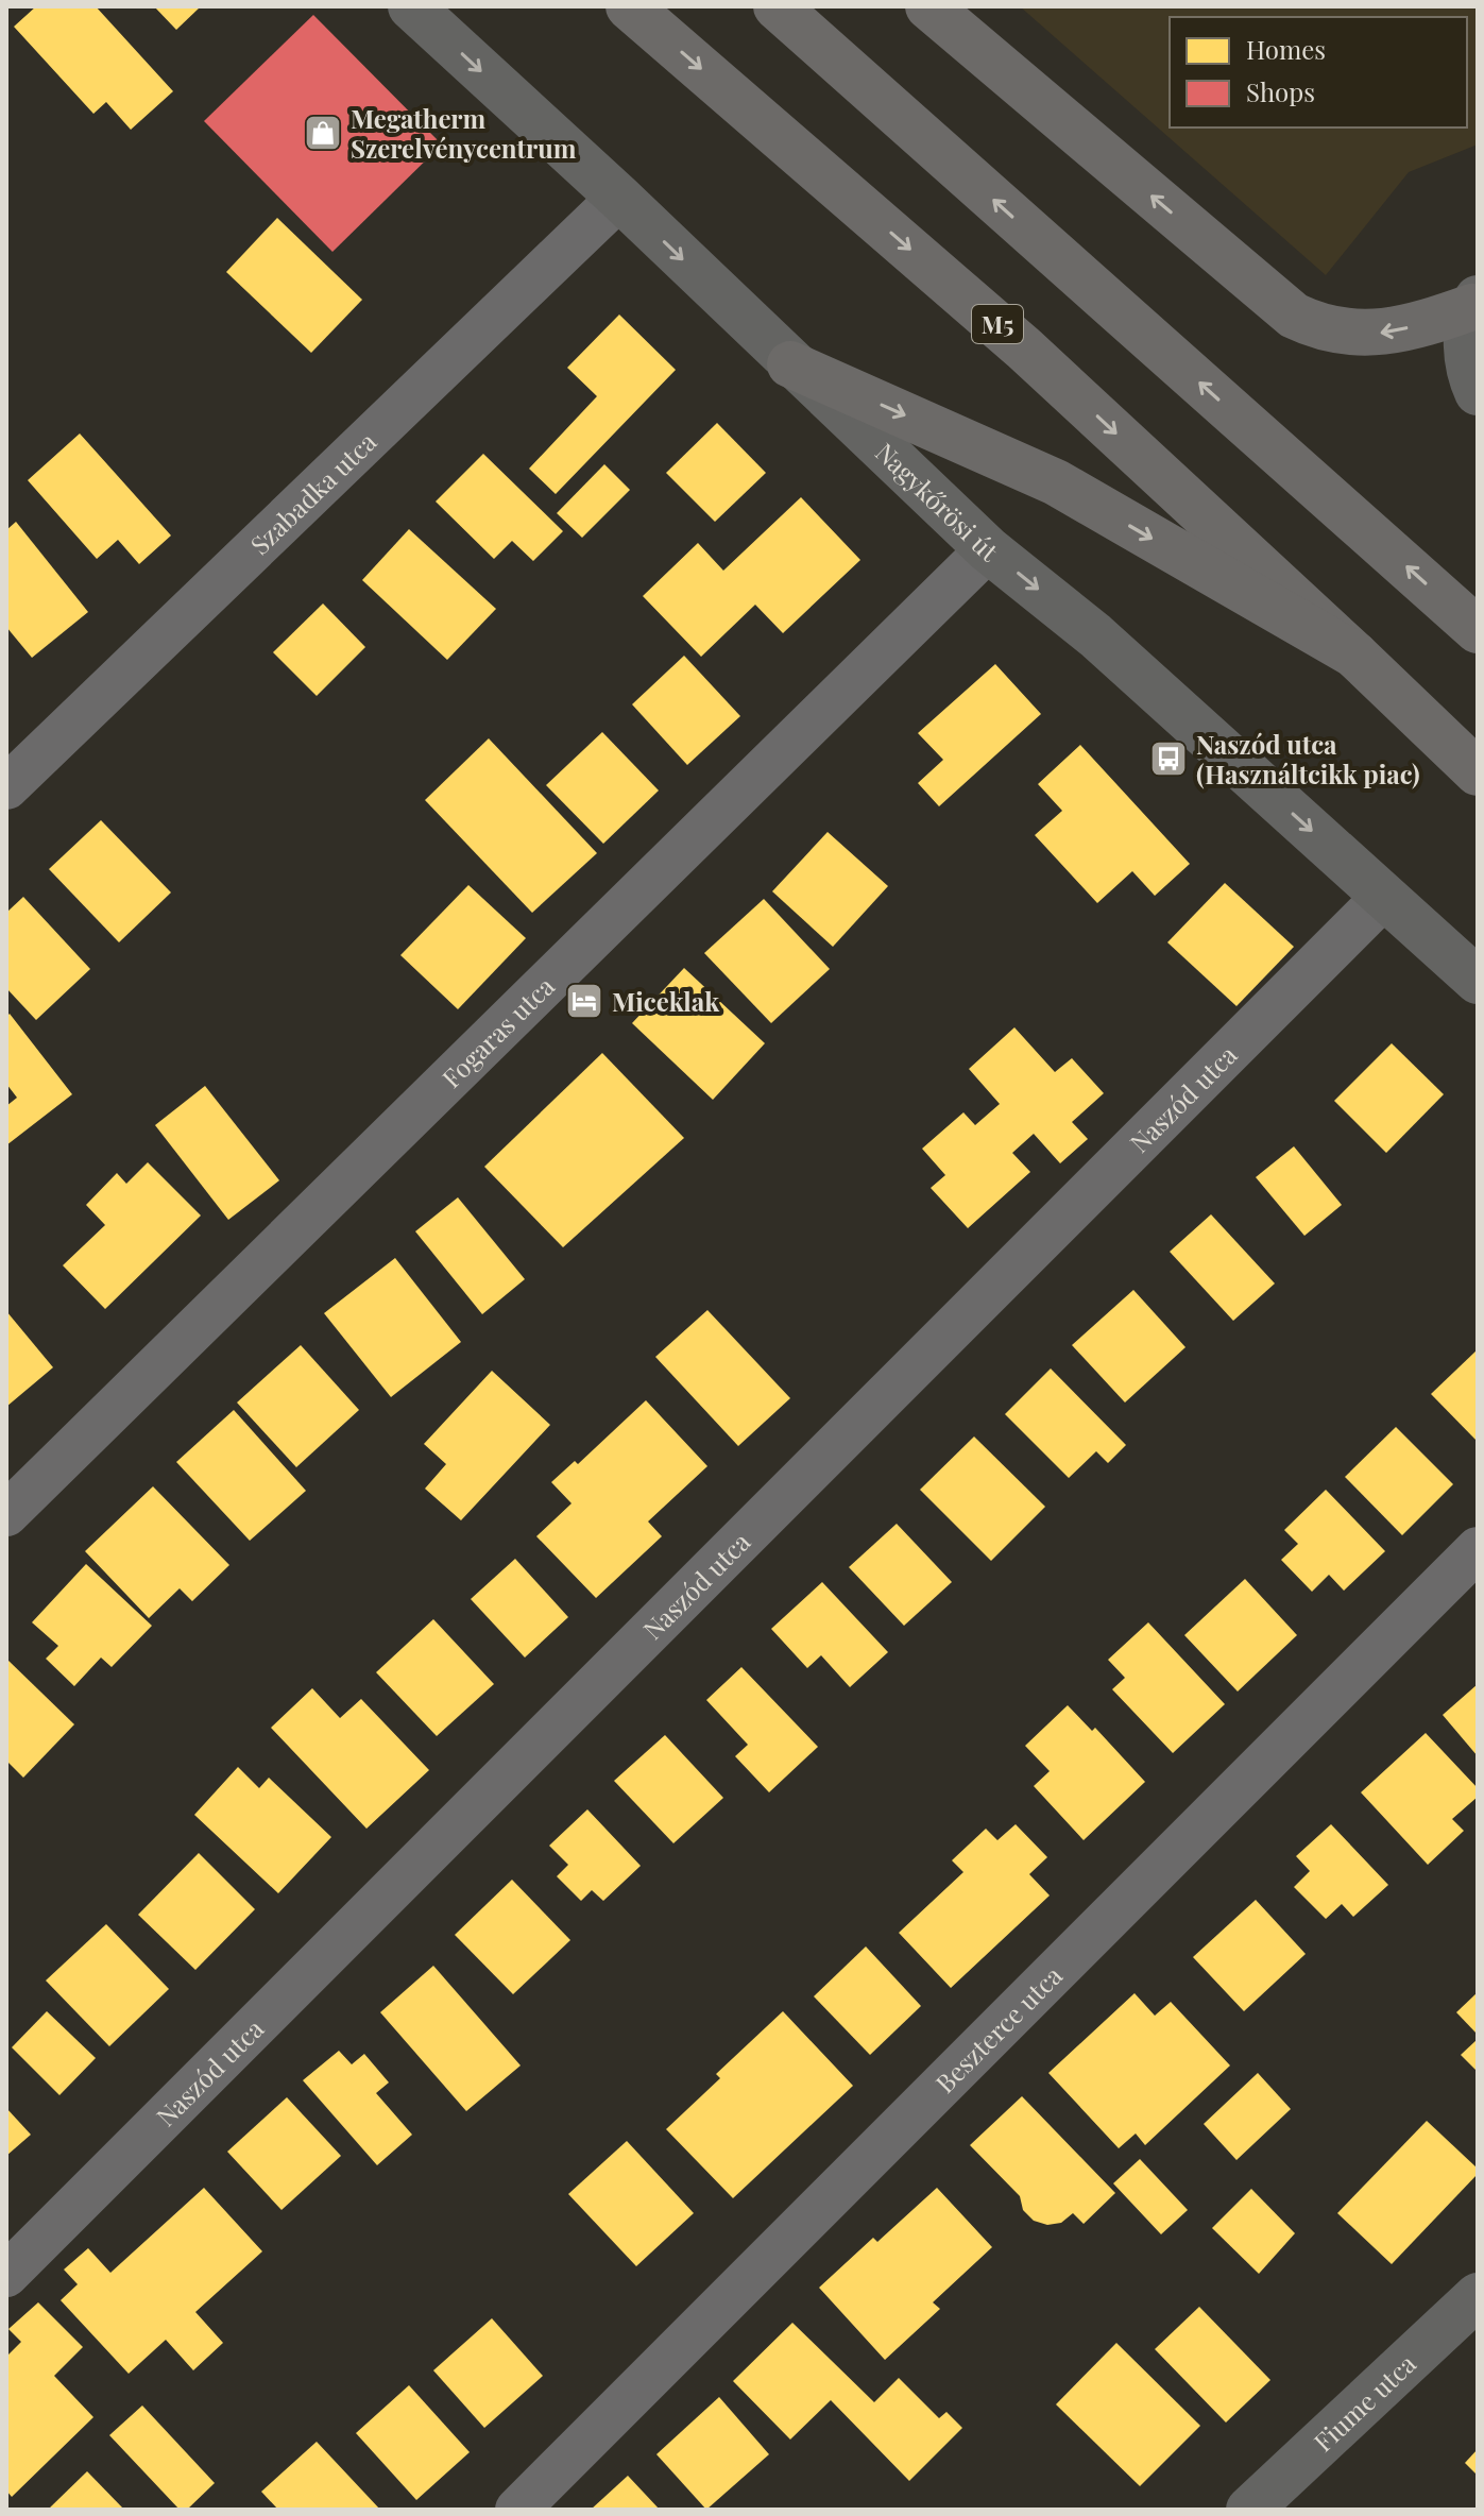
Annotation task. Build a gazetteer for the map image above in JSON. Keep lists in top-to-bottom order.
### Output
{
  "streets": {
    "main road": ["M5", "Nagykőrösi út", "Fiume utca"],
    "street": [
      "Szabadka utca",
      "Fogaras utca",
      "Naszód utca",
      "Beszterce utca"
    ]
  },
  "crossings": [
    ["Szabadka utca", "Nagykőrösi út"],
    ["Nagykőrösi út", "Fogaras utca"],
    ["Nagykőrösi út", "Naszód utca"]
  ],
  "places": {
    "shop": ["Megatherm Szerelvénycentrum"],
    "bus stop": ["Naszód utca (Használtcikk piac)"],
    "hotel": ["Miceklak"]
  },
  "legend": ["Homes", "Shops"]
}
